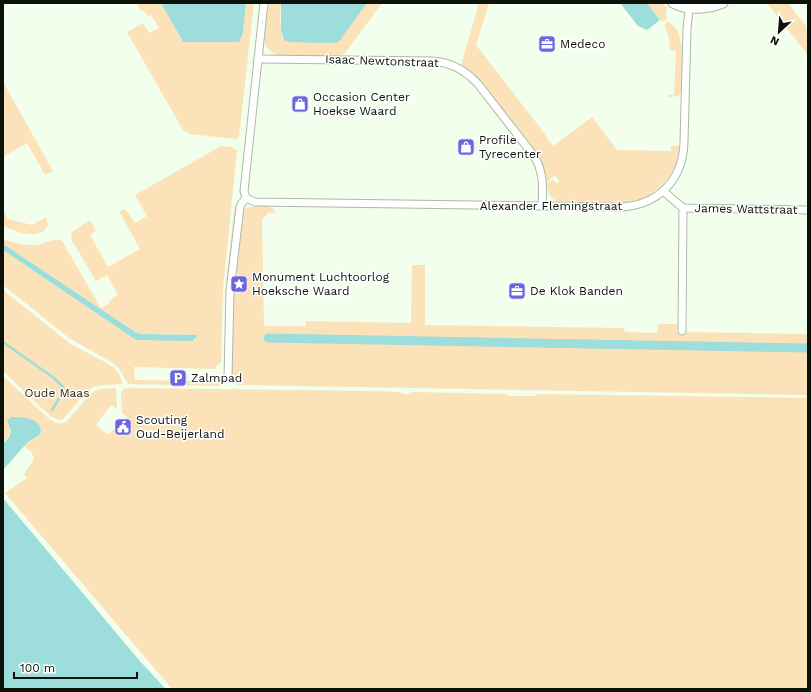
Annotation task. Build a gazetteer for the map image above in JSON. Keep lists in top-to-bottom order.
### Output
{
  "streets": {
    "street": ["Isaac Newtonstraat", "Alexander Flemingstraat", "James Wattstraat"]
  },
  "crossings": [
    ["Isaac Newtonstraat", "Alexander Flemingstraat"],
    ["Alexander Flemingstraat", "James Wattstraat"]
  ],
  "parks": ["Oude Maas"],
  "places": {
    "office": ["Medeco", "De Klok Banden"],
    "shop": ["Occasion Center Hoekse Waard", "Profile Tyrecenter"],
    "place": ["Monument Luchtoorlog Hoeksche Waard"],
    "parking": ["Zalmpad"],
    "public building": ["Scouting Oud-Beijerland"]
  },
  "scale_bar": "100 m",
  "north": "bottom left"
}
